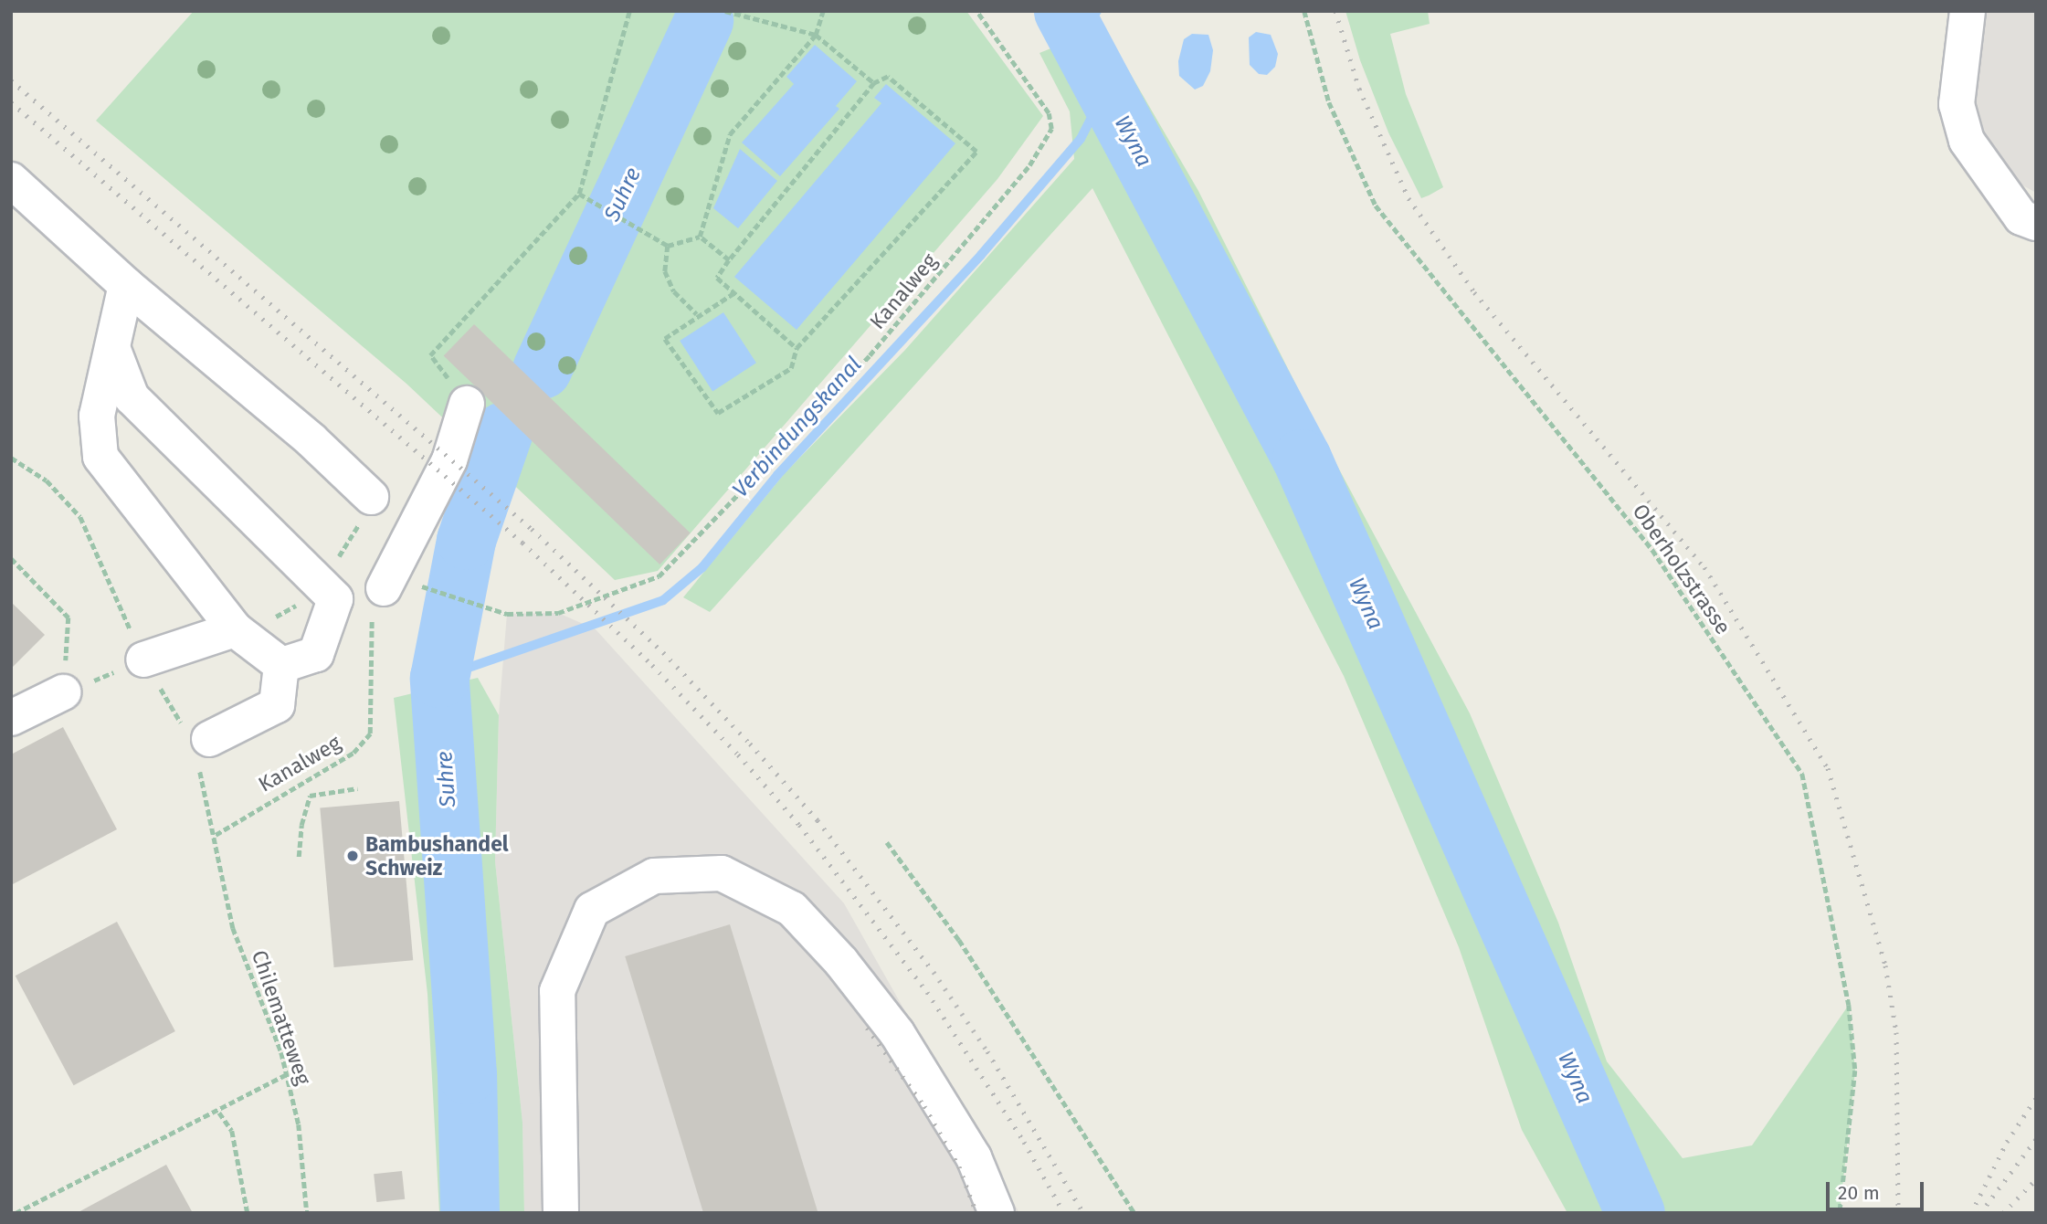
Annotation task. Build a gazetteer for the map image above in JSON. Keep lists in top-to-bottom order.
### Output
{
  "streets": {
    "path": ["Kanalweg", "Oberholzstrasse", "Chilematteweg"]
  },
  "crossings": [
    ["Kanalweg", "Chilematteweg"]
  ],
  "water": ["Wyna", "Suhre", "Verbindungskanal"],
  "places": ["Bambushandel Schweiz"],
  "scale_bar": "20 m"
}
